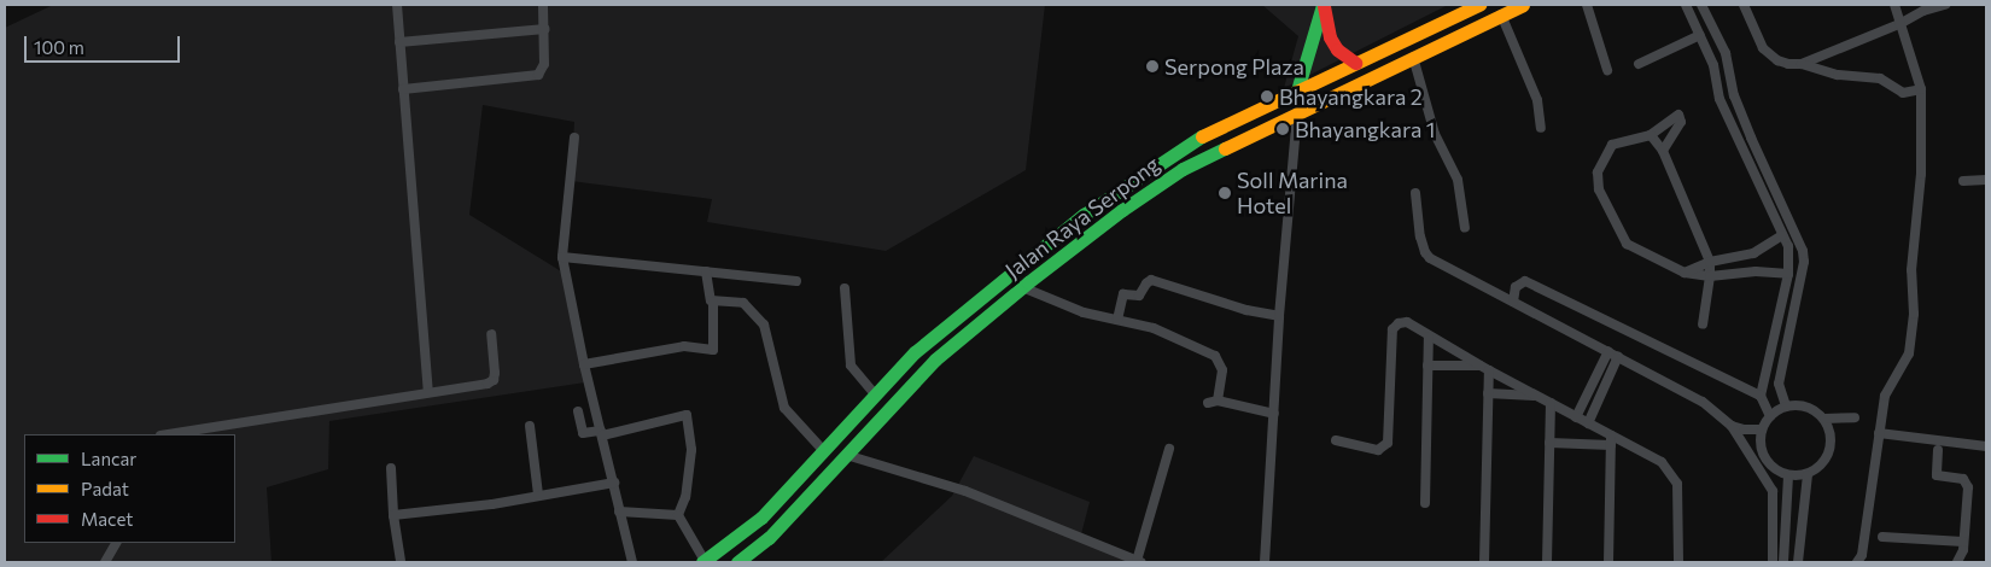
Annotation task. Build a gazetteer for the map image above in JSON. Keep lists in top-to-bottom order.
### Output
{
  "streets": {
    "main road": ["Jalan Raya Serpong"]
  },
  "places": [
    "Serpong Plaza",
    "Bhayangkara 2",
    "Bhayangkara 1",
    "Soll Marina Hotel"
  ],
  "legend": ["Lancar", "Padat", "Macet"],
  "scale_bar": "100 m"
}
